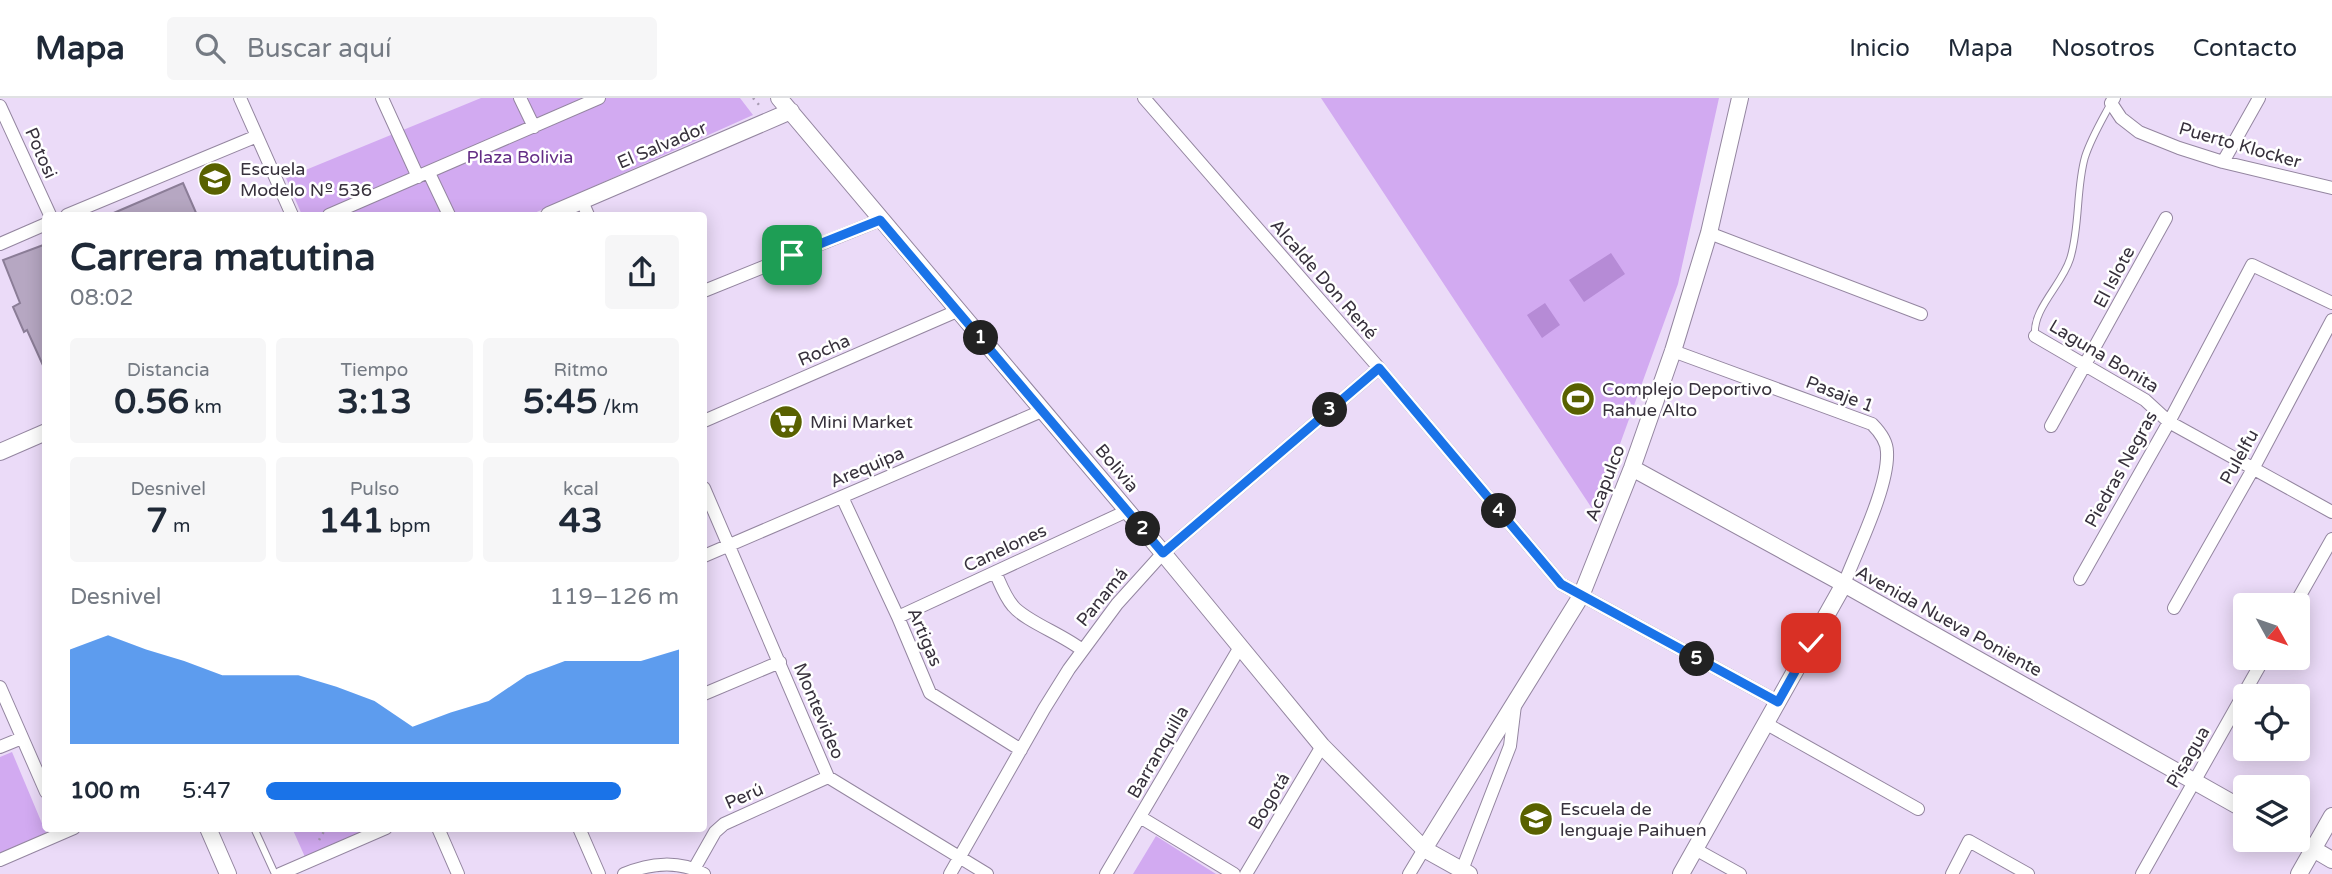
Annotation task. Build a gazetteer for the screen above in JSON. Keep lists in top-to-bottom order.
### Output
{
  "streets": {
    "street": [
      "El Salvador",
      "Puerto Klocker",
      "Potosi",
      "El Islote",
      "Alcalde Don René",
      "Rocha",
      "Laguna Bonita",
      "Pasaje 1",
      "Pulelfu",
      "Arequipa",
      "Bolivia",
      "Piedras Negras",
      "Acapulco",
      "Canelones",
      "Panamá",
      "Avenida Nueva Poniente",
      "Artigas",
      "Montevideo",
      "Barranquilla",
      "Pisagua",
      "Perú",
      "Bogotá"
    ]
  },
  "crossings": [
    ["El Salvador", "Bolivia"],
    ["Puerto Klocker", "Laguna Bonita"],
    ["El Islote", "Laguna Bonita"],
    ["Alcalde Don René", "Acapulco"],
    ["Alcalde Don René", "Panamá"],
    ["Rocha", "Bolivia"],
    ["Laguna Bonita", "Pulelfu"],
    ["Laguna Bonita", "Piedras Negras"],
    ["Pasaje 1", "Acapulco"],
    ["Pasaje 1", "Avenida Nueva Poniente"],
    ["Arequipa", "Bolivia"],
    ["Arequipa", "Artigas"],
    ["Arequipa", "Montevideo"],
    ["Bolivia", "Acapulco"],
    ["Bolivia", "Canelones"],
    ["Bolivia", "Panamá"],
    ["Bolivia", "Barranquilla"],
    ["Bolivia", "Bogotá"],
    ["Acapulco", "Avenida Nueva Poniente"],
    ["Canelones", "Artigas"],
    ["Panamá", "Artigas"],
    ["Panamá", "Montevideo"],
    ["Avenida Nueva Poniente", "Pisagua"],
    ["Montevideo", "Perú"]
  ],
  "parks": ["Plaza Bolivia"],
  "places": {
    "school or university": ["Escuela Modelo Nº 536", "Escuela de lenguaje Paihuen"],
    "sports": ["Complejo Deportivo Rahue Alto"],
    "supermarket": ["Mini Market"]
  },
  "north": "bottom right",
  "page": {
    "header": "Mapa",
    "search": "Buscar aquí",
    "nav": [
      "Inicio",
      "Mapa",
      "Nosotros",
      "Contacto"
    ],
    "heading": ["Carrera matutina", "08:02"],
    "pins": [
      "1",
      "3",
      "4",
      "2",
      "5"
    ],
    "stats": [
      ["Distancia", "0.56 km"],
      ["Tiempo", "3:13"],
      ["Ritmo", "5:45 /km"],
      ["Desnivel", "7 m"],
      ["Pulso", "141 bpm"],
      ["kcal", "43"]
    ],
    "chart": ["Desnivel", "119–126 m"],
    "list": [
      {
        "name": "100 m",
        "note": "5:47"
      }
    ]
  }
}
